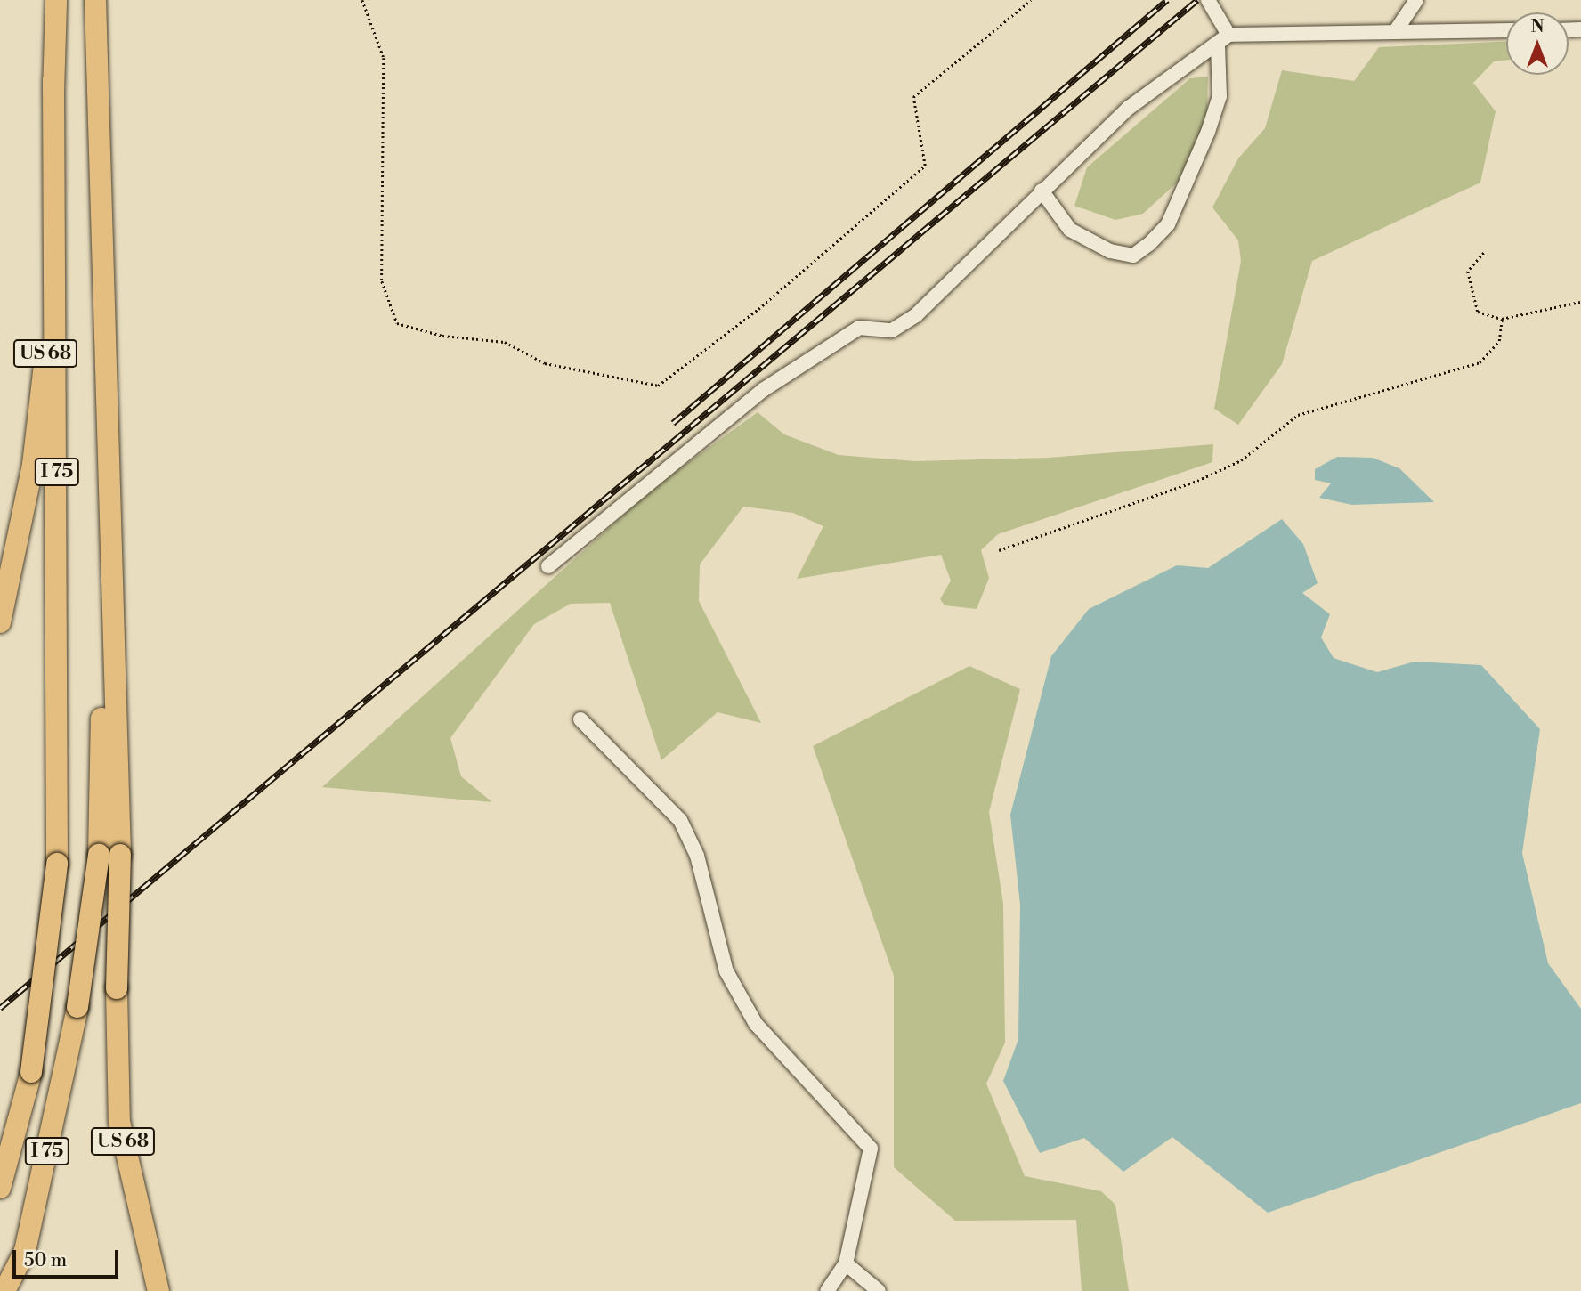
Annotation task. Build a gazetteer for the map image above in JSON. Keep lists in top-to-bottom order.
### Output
{
  "streets": {
    "highway": ["US 68", "I 75"]
  },
  "crossings": [
    ["US 68", "I 75"]
  ],
  "scale_bar": "50 m",
  "north": "top"
}
